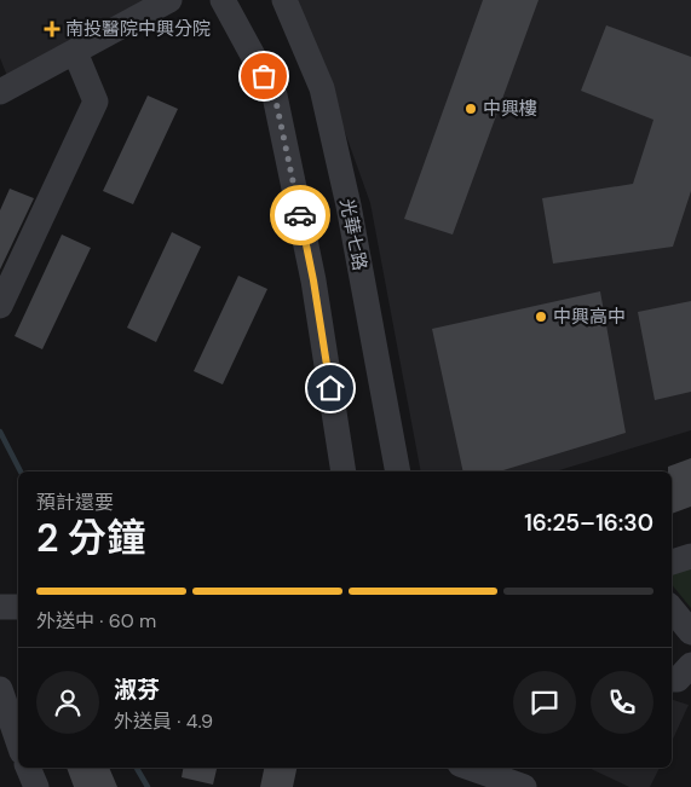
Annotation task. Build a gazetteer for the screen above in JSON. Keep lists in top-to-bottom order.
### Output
{
  "streets": {
    "street": ["光華七路"]
  },
  "places": {
    "health": ["南投醫院中興分院"],
    "other": ["中興樓", "中興高中"]
  },
  "page": {
    "heading": ["2 分鐘", "預計還要", "16:25–16:30"],
    "panel": ["淑芬", "外送員 · 4.9"],
    "bar": "外送中 · 60 m"
  }
}
